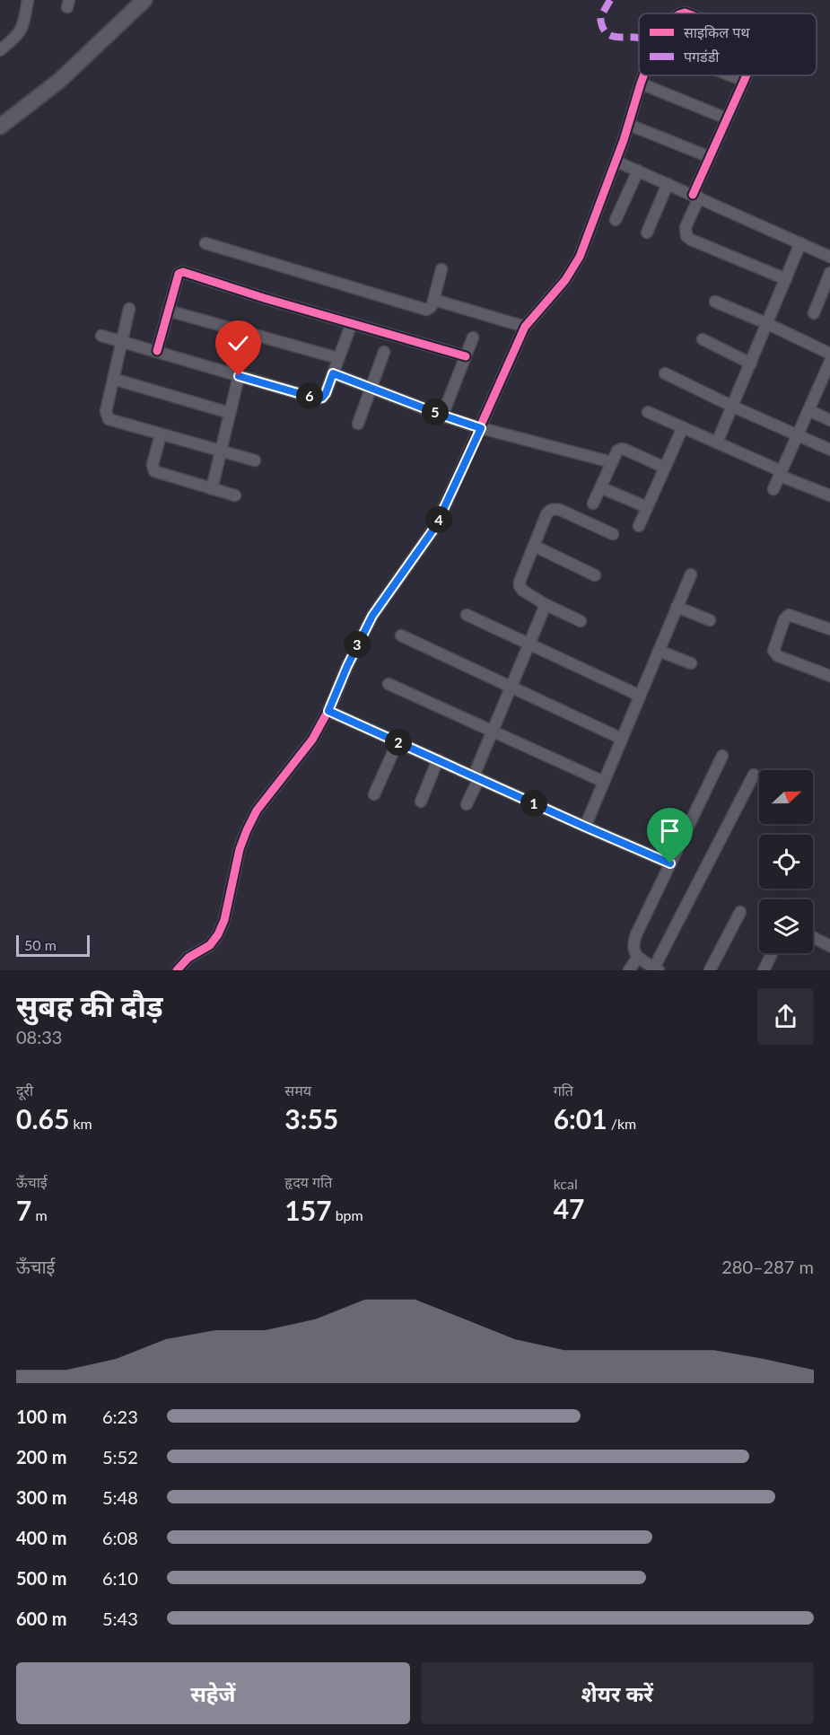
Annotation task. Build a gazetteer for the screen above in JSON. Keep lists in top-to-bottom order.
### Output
{
  "legend": ["साइकिल पथ", "पगडंडी"],
  "scale_bar": "50 m",
  "north": "right",
  "page": {
    "pins": [
      "6",
      "5",
      "4",
      "3",
      "2",
      "1"
    ],
    "scale": "50 m",
    "heading": ["सुबह की दौड़", "08:33"],
    "stats": [
      ["दूरी", "0.65 km"],
      ["समय", "3:55"],
      ["गति", "6:01 /km"],
      ["ऊँचाई", "7 m"],
      ["हृदय गति", "157 bpm"],
      ["kcal", "47"]
    ],
    "chart": ["ऊँचाई", "280–287 m"],
    "list": [
      {
        "name": "100 m",
        "note": "6:23"
      },
      {
        "name": "200 m",
        "note": "5:52"
      },
      {
        "name": "300 m",
        "note": "5:48"
      },
      {
        "name": "400 m",
        "note": "6:08"
      },
      {
        "name": "500 m",
        "note": "6:10"
      },
      {
        "name": "600 m",
        "note": "5:43"
      }
    ],
    "buttons": ["सहेजें", "शेयर करें"]
  }
}
